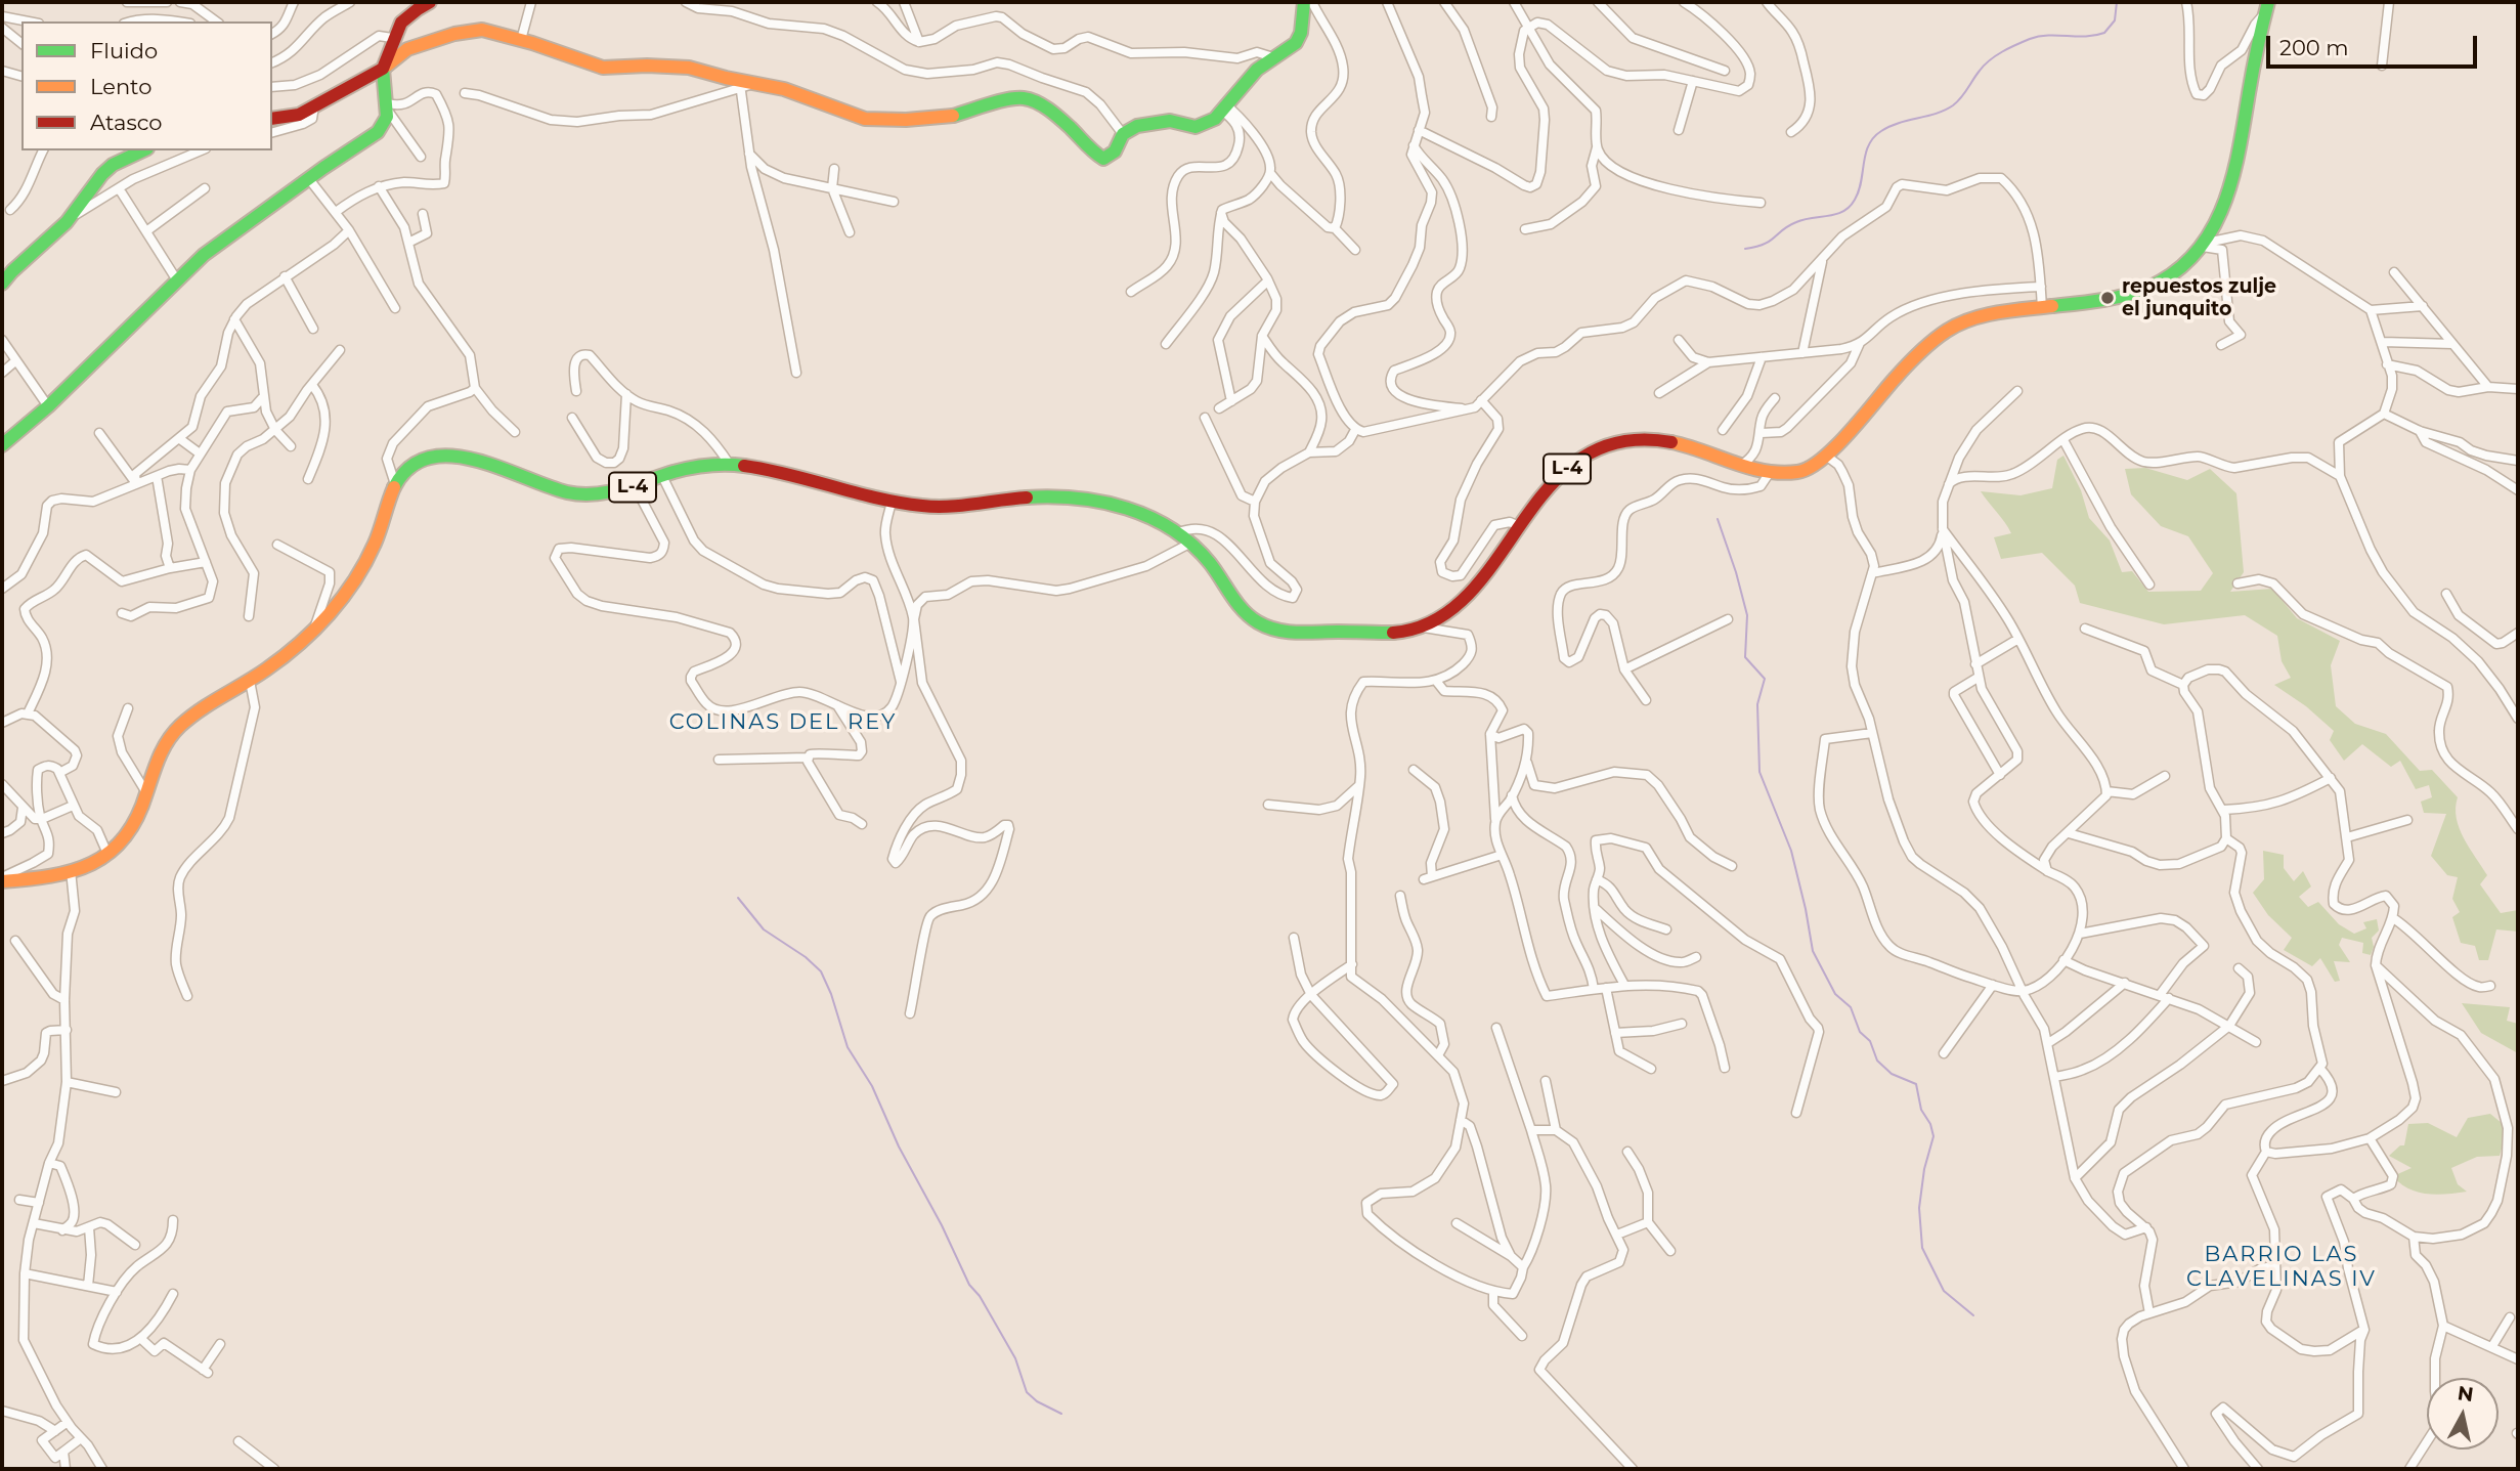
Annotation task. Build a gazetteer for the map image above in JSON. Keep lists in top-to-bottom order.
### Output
{
  "streets": {
    "main road": ["L-4"]
  },
  "districts": ["COLINAS DEL REY", "BARRIO LAS CLAVELINAS IV"],
  "places": ["repuestos zulje el junquito"],
  "legend": ["Fluido", "Lento", "Atasco"],
  "scale_bar": "200 m",
  "north": "top"
}
